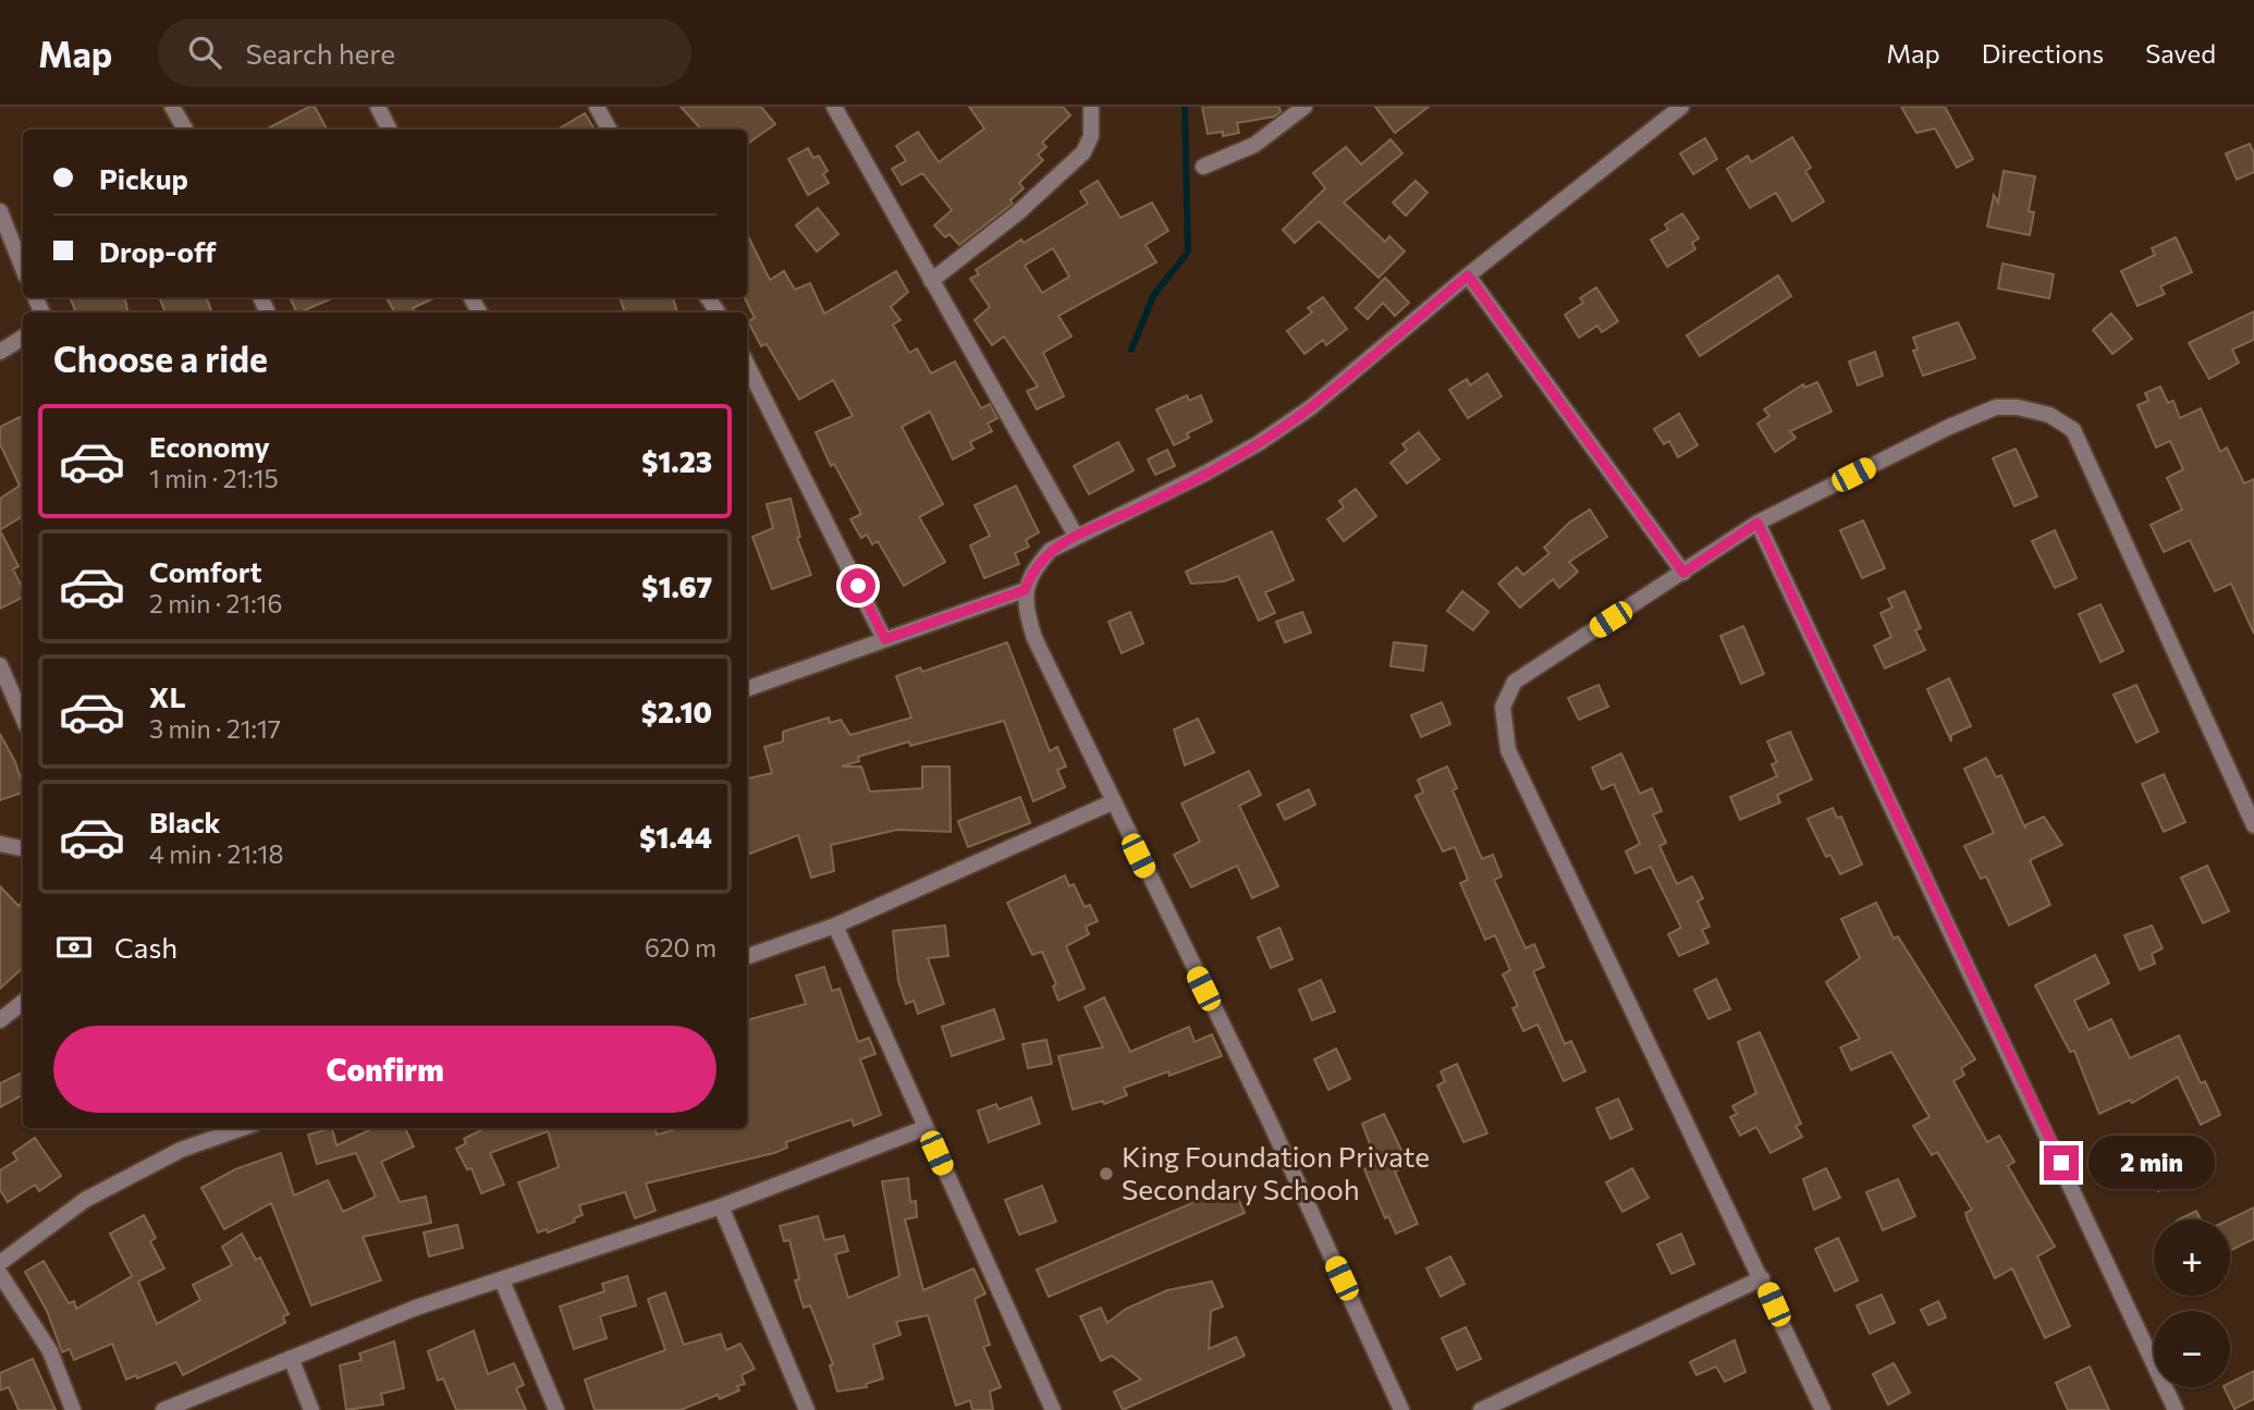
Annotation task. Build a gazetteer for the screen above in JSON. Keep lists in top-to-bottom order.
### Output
{
  "places": ["King Foundation Private Secondary Schooh"],
  "page": {
    "header": "Map",
    "search": "Search here",
    "nav": ["Map", "Directions", "Saved"],
    "banner": ["Pickup", "Drop-off"],
    "heading": "Choose a ride",
    "list": [
      {
        "name": "Economy",
        "note": "1 min · 21:15",
        "value": "$1.23"
      },
      {
        "name": "Comfort",
        "note": "2 min · 21:16",
        "value": "$1.67"
      },
      {
        "name": "XL",
        "note": "3 min · 21:17",
        "value": "$2.10"
      },
      {
        "name": "Black",
        "note": "4 min · 21:18",
        "value": "$1.44"
      }
    ],
    "pay": ["Cash", "620 m"],
    "buttons": "Confirm",
    "bubble": "2 min",
    "map_buttons": ["+", "−"]
  }
}
